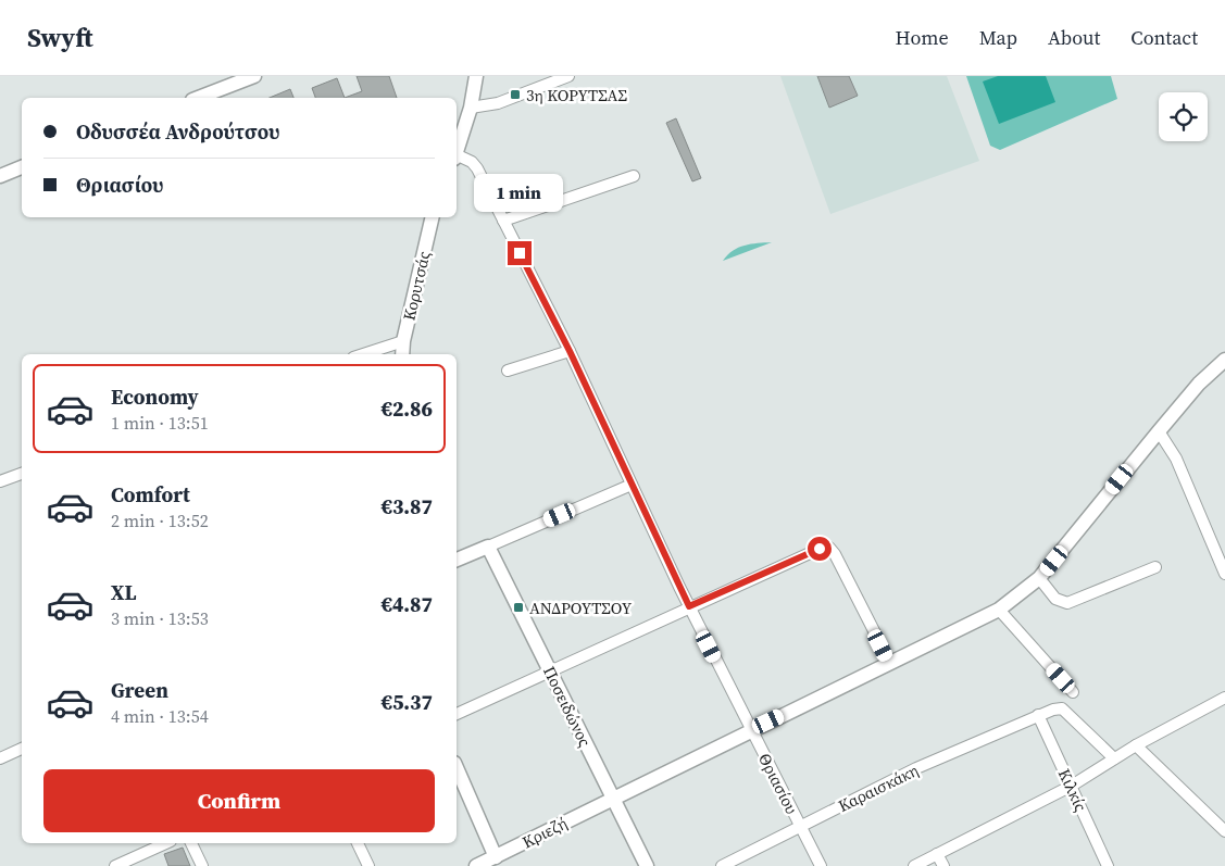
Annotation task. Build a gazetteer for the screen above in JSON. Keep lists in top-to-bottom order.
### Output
{
  "streets": {
    "street": [
      "Κορυτσάς",
      "Ποσειδώνος",
      "Θριασίου",
      "Καραισκάκη",
      "Κιλκίς",
      "Κριεζή"
    ]
  },
  "crossings": [
    ["Ποσειδώνος", "Κριεζή"],
    ["Θριασίου", "Καραισκάκη"],
    ["Θριασίου", "Κριεζή"],
    ["Καραισκάκη", "Κιλκίς"]
  ],
  "places": {
    "transit": ["3η ΚΟΡΥΤΣΑΣ", "ΑΝΔΡΟΥΤΣΟΥ"]
  },
  "page": {
    "header": "Swyft",
    "nav": [
      "Home",
      "Map",
      "About",
      "Contact"
    ],
    "banner": ["Οδυσσέα Ανδρούτσου", "Θριασίου"],
    "bubble": "1 min",
    "list": [
      {
        "name": "Economy",
        "note": "1 min · 13:51",
        "value": "€2.86"
      },
      {
        "name": "Comfort",
        "note": "2 min · 13:52",
        "value": "€3.87"
      },
      {
        "name": "XL",
        "note": "3 min · 13:53",
        "value": "€4.87"
      },
      {
        "name": "Green",
        "note": "4 min · 13:54",
        "value": "€5.37"
      }
    ],
    "buttons": "Confirm"
  }
}
